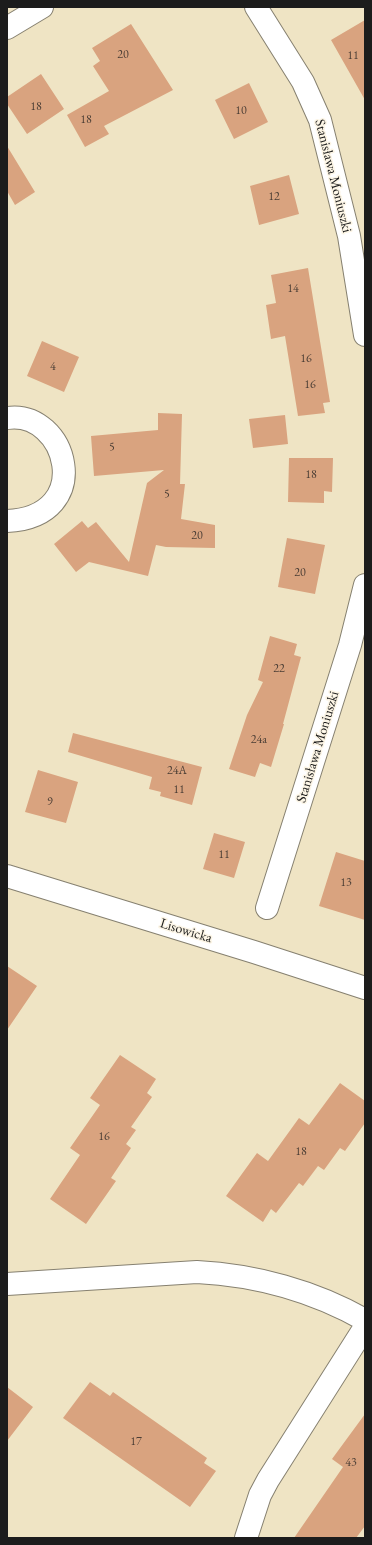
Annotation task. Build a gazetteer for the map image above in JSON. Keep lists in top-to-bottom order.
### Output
{
  "streets": {
    "street": ["Stanisława Moniuszki", "Lisowicka"]
  },
  "house_numbers": [
    "20",
    "11",
    "18",
    "10",
    "18",
    "12",
    "14",
    "16",
    "4",
    "16",
    "5",
    "18",
    "5",
    "20",
    "20",
    "22",
    "24a",
    "24A",
    "11",
    "9",
    "11",
    "13",
    "16",
    "18",
    "17",
    "43"
  ]
}
